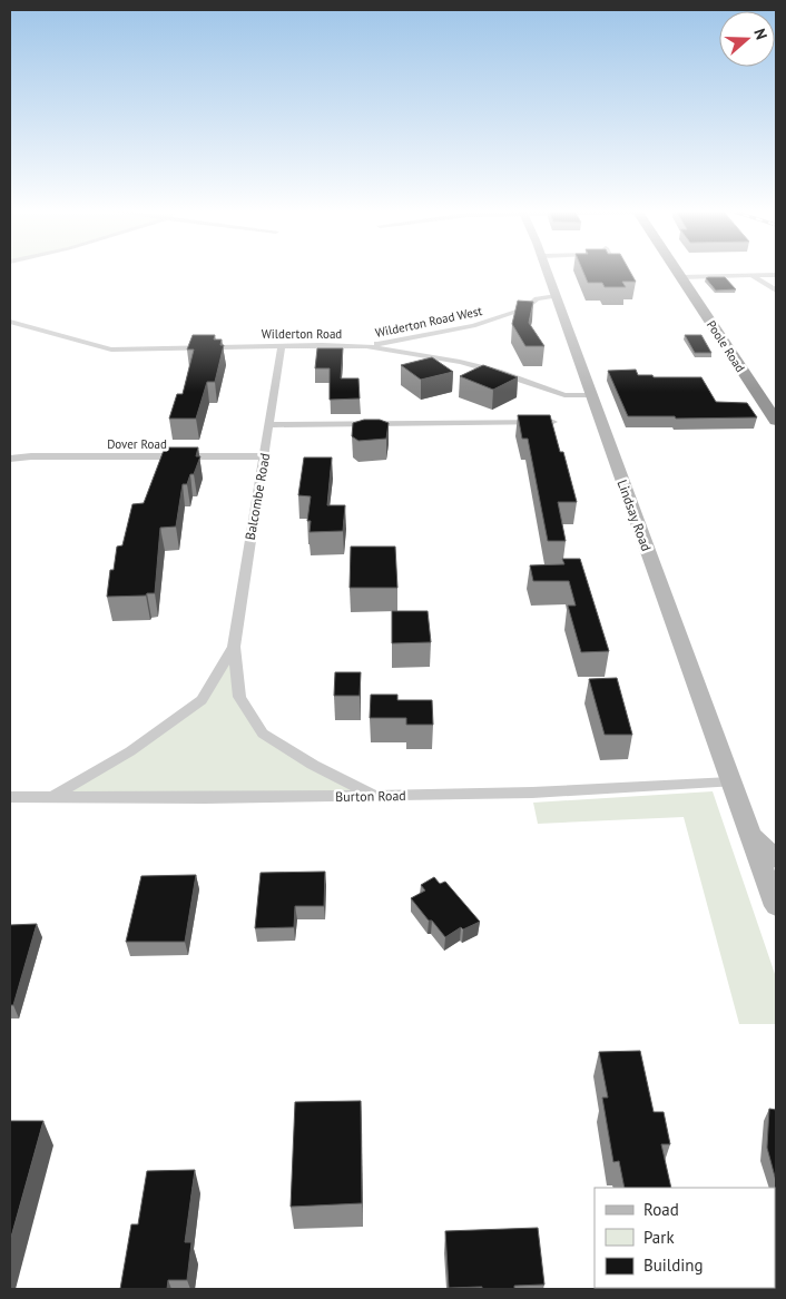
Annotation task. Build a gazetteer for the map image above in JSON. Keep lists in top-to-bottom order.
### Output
{
  "streets": {
    "highway": ["Poole Road"],
    "street": [
      "Wilderton Road West",
      "Wilderton Road",
      "Dover Road",
      "Balcombe Road",
      "Lindsay Road",
      "Burton Road"
    ]
  },
  "crossings": [
    ["Wilderton Road West", "Wilderton Road"],
    ["Wilderton Road West", "Lindsay Road"],
    ["Wilderton Road", "Balcombe Road"],
    ["Wilderton Road", "Lindsay Road"],
    ["Dover Road", "Balcombe Road"],
    ["Balcombe Road", "Burton Road"],
    ["Lindsay Road", "Burton Road"]
  ],
  "legend": ["Road", "Park", "Building"],
  "north": "right"
}
